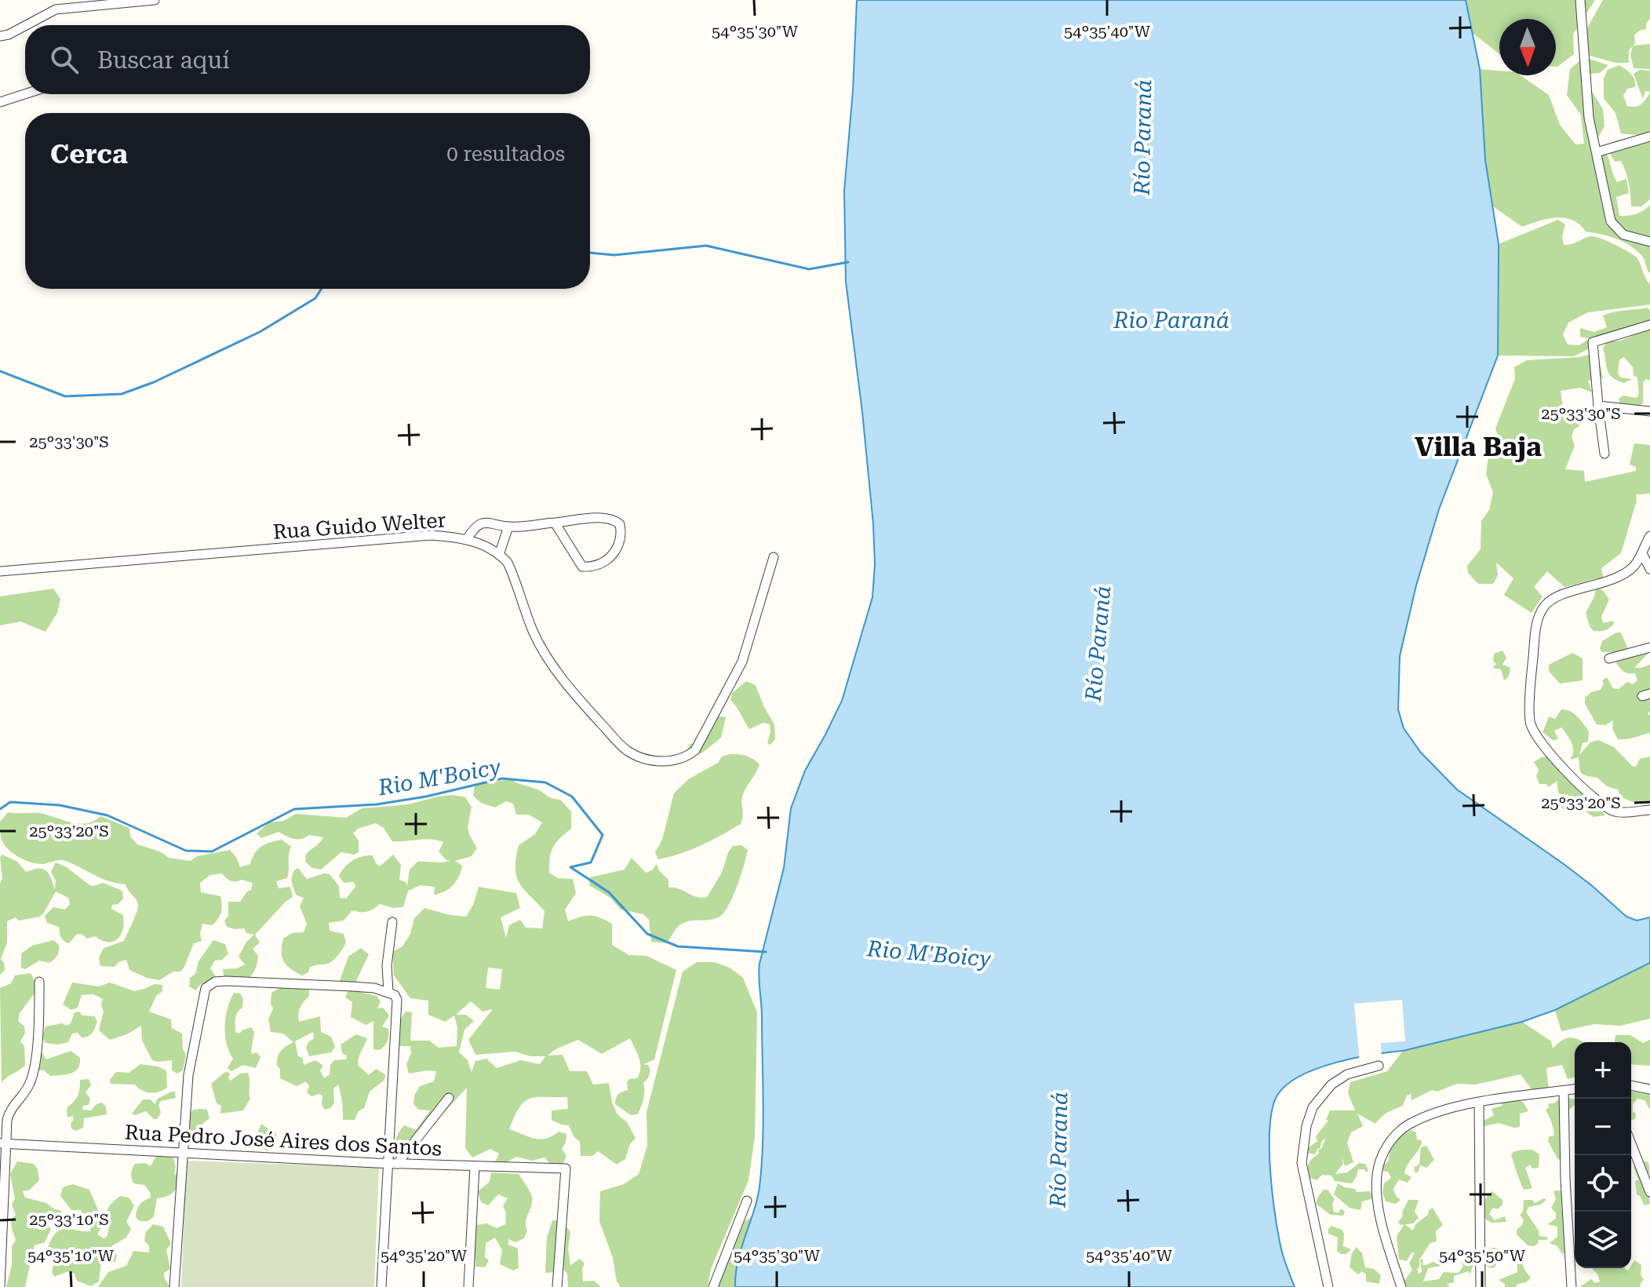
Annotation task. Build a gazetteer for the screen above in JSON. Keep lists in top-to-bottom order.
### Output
{
  "streets": {
    "street": ["Rua Guido Welter", "Rua Pedro José Aires dos Santos"]
  },
  "districts": ["Villa Baja"],
  "water": ["Río Paraná", "Rio Paraná", "Rio M'Boicy"],
  "north": "bottom",
  "page": {
    "search": "Buscar aquí",
    "heading": ["Cerca", "0 resultados"],
    "map_buttons": ["+", "−"]
  },
  "coordinates": [
    "54°35'30\"W",
    "54°35'40\"W",
    "25°33'30\"S",
    "25°33'20\"S",
    "25°33'10\"S",
    "54°35'10\"W",
    "54°35'20\"W",
    "54°35'50\"W"
  ]
}
